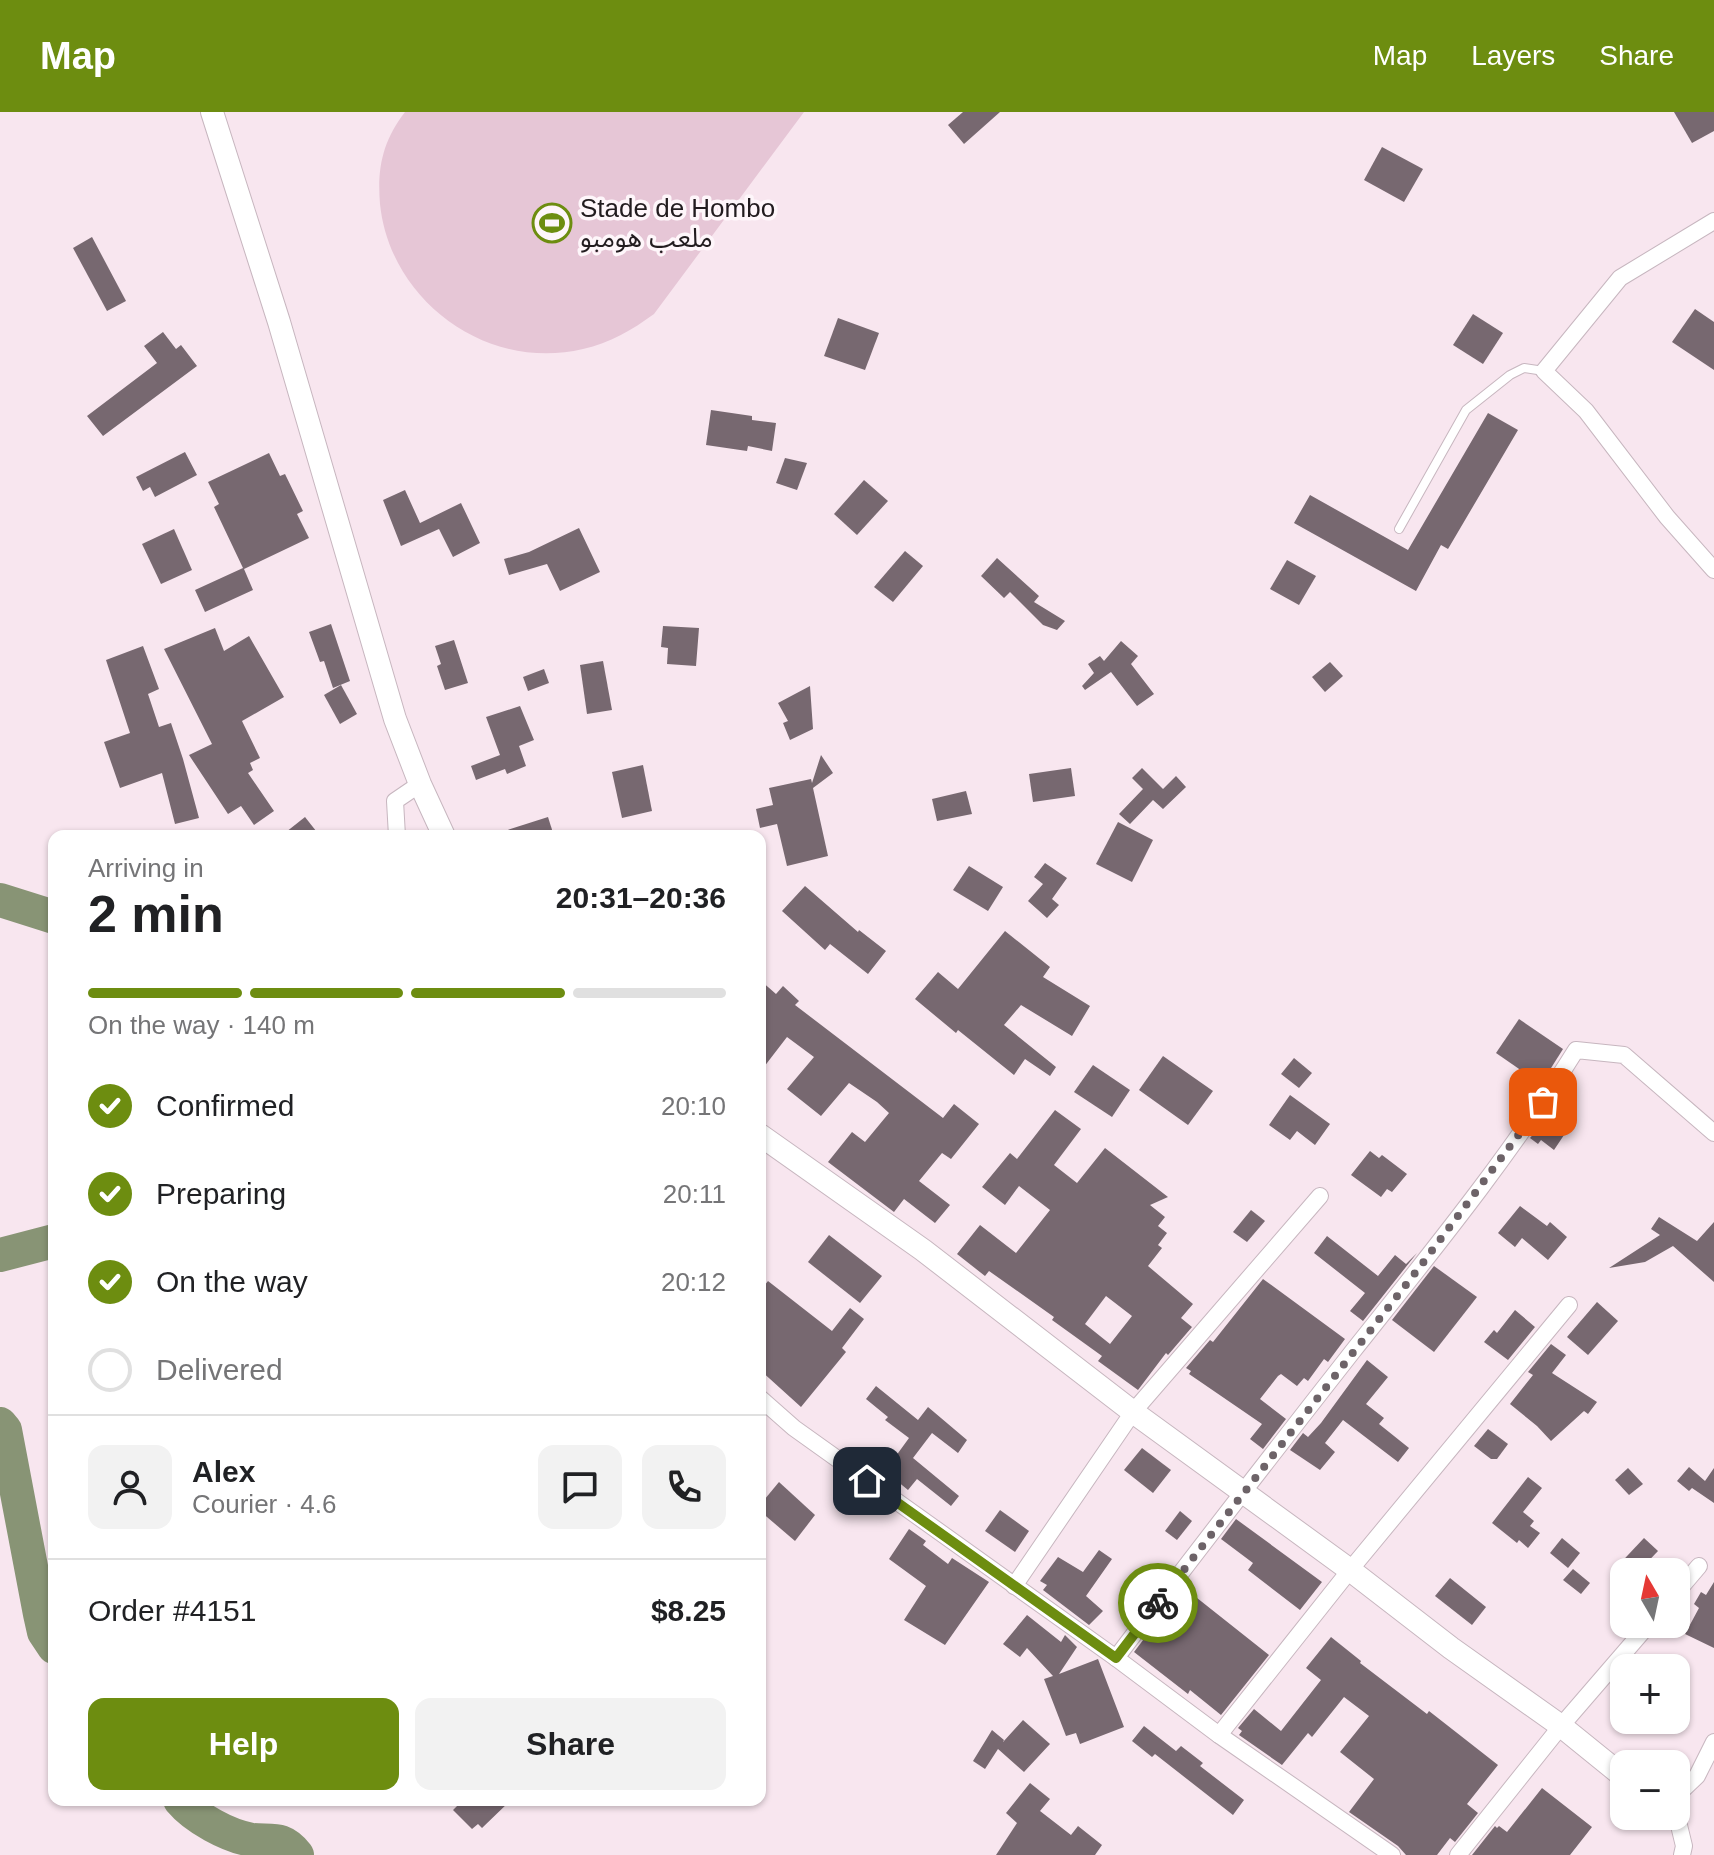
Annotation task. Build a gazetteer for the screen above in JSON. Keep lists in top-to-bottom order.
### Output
{
  "places": {
    "sports": ["Stade de Hombo ملعب هومبو"]
  },
  "north": "top",
  "page": {
    "header": "Map",
    "nav": ["Map", "Layers", "Share"],
    "heading": ["2 min", "Arriving in", "20:31–20:36"],
    "panel": [
      "Alex",
      "Courier · 4.6",
      "Order #4151",
      "$8.25"
    ],
    "bar": "On the way · 140 m",
    "list": [
      ["Confirmed", "20:10"],
      ["Preparing", "20:11"],
      ["On the way", "20:12"],
      "Delivered"
    ],
    "map_buttons": ["+", "−"],
    "buttons": ["Help", "Share"]
  }
}
